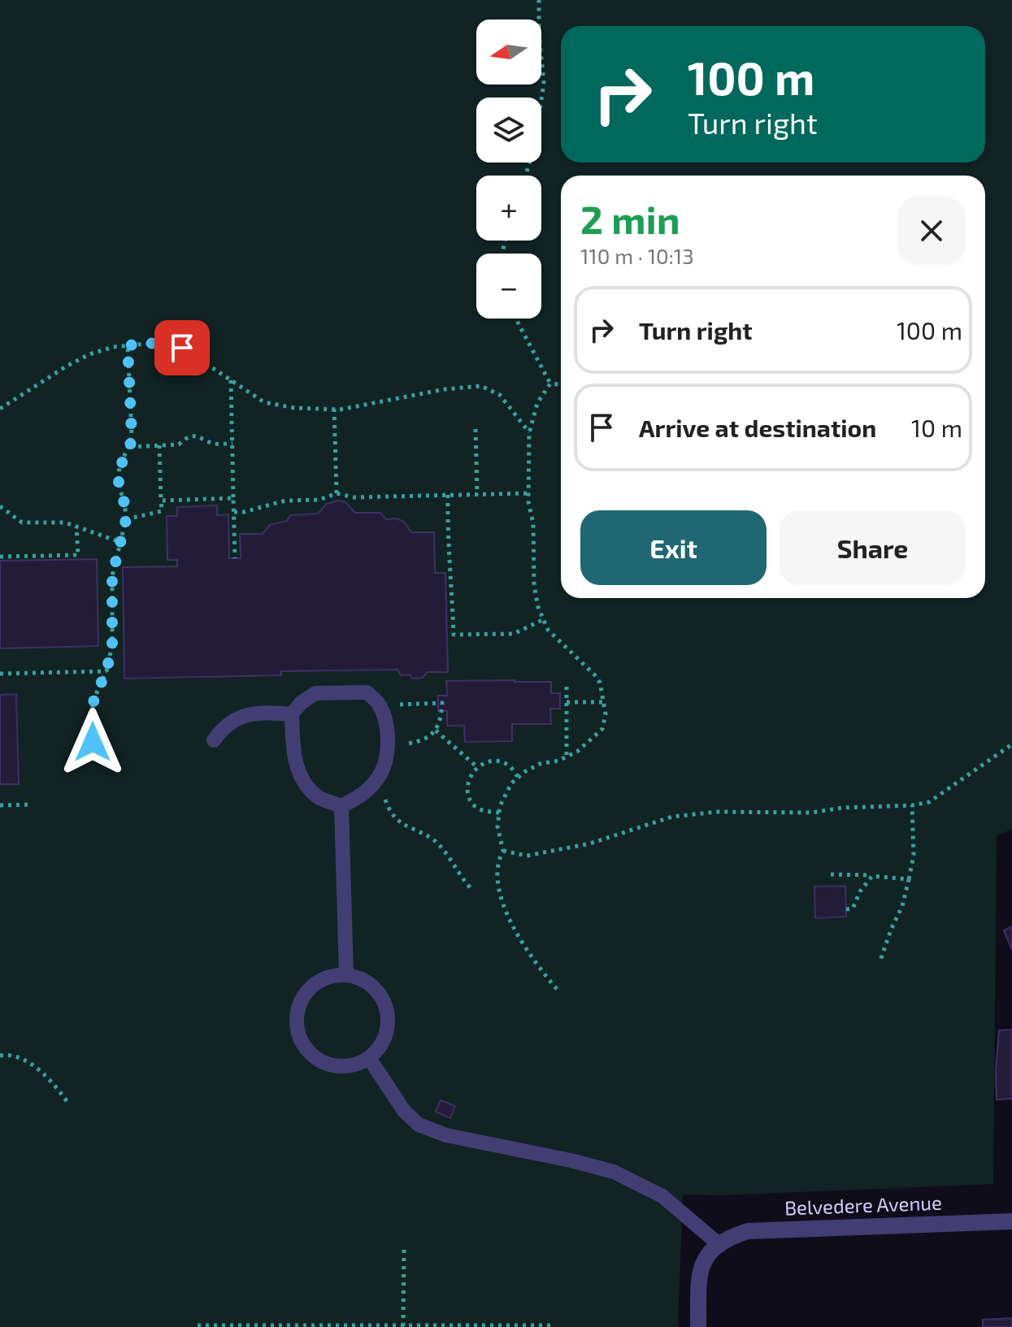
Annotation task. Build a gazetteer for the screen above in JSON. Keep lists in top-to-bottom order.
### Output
{
  "streets": {
    "street": ["Belvedere Avenue"]
  },
  "north": "left",
  "page": {
    "map_buttons": ["+", "−"],
    "turn": ["100 m", "Turn right"],
    "heading": ["2 min", "110 m · 10:13"],
    "list": [
      {
        "name": "Turn right",
        "value": "100 m"
      },
      {
        "name": "Arrive at destination",
        "value": "10 m"
      }
    ],
    "buttons": ["Exit", "Share"]
  }
}
